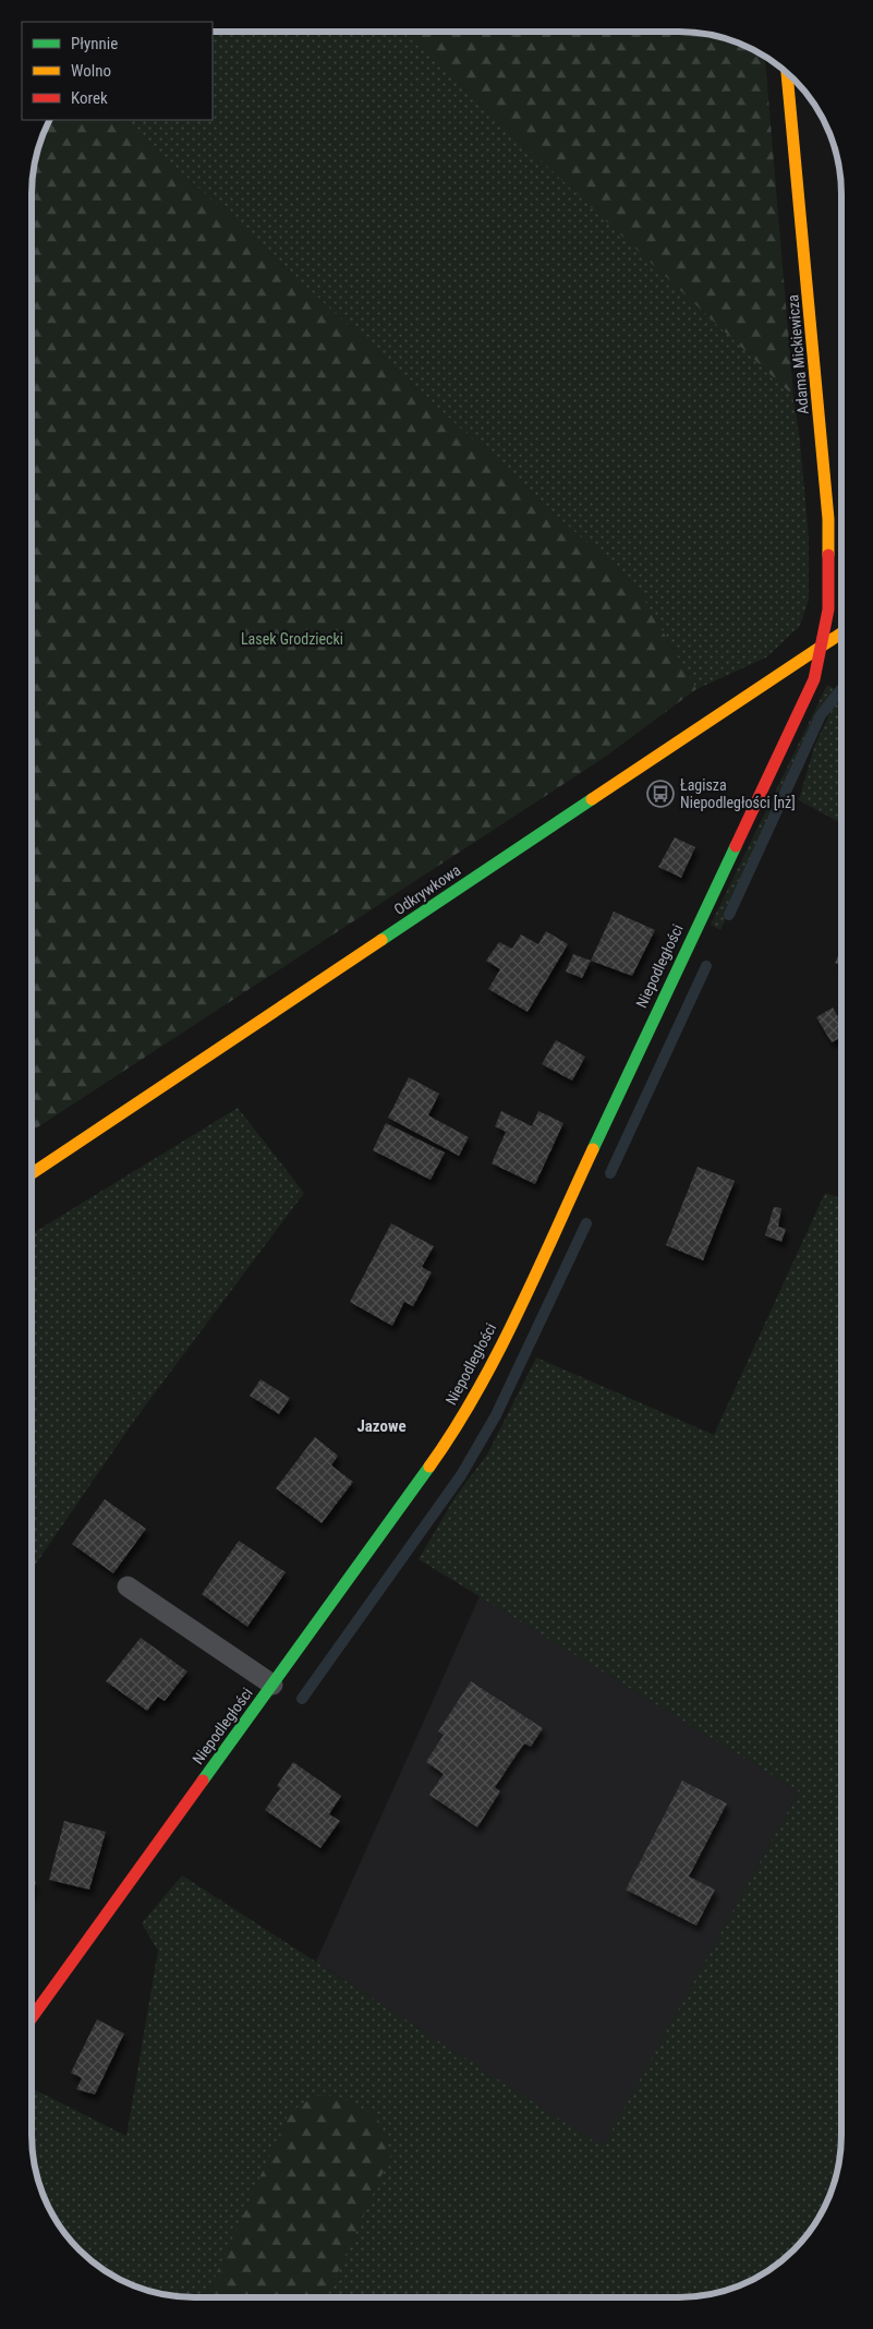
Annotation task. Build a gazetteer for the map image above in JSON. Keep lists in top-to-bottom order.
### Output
{
  "streets": {
    "street": ["Adama Mickiewicza", "Odkrywkowa", "Niepodległości"]
  },
  "crossings": [
    ["Adama Mickiewicza", "Odkrywkowa"],
    ["Adama Mickiewicza", "Niepodległości"],
    ["Odkrywkowa", "Niepodległości"]
  ],
  "districts": ["Jazowe"],
  "parks": ["Lasek Grodziecki"],
  "places": {
    "bus stop": ["Łagisza Niepodległości [nż]"]
  },
  "legend": ["Płynnie", "Wolno", "Korek"]
}
